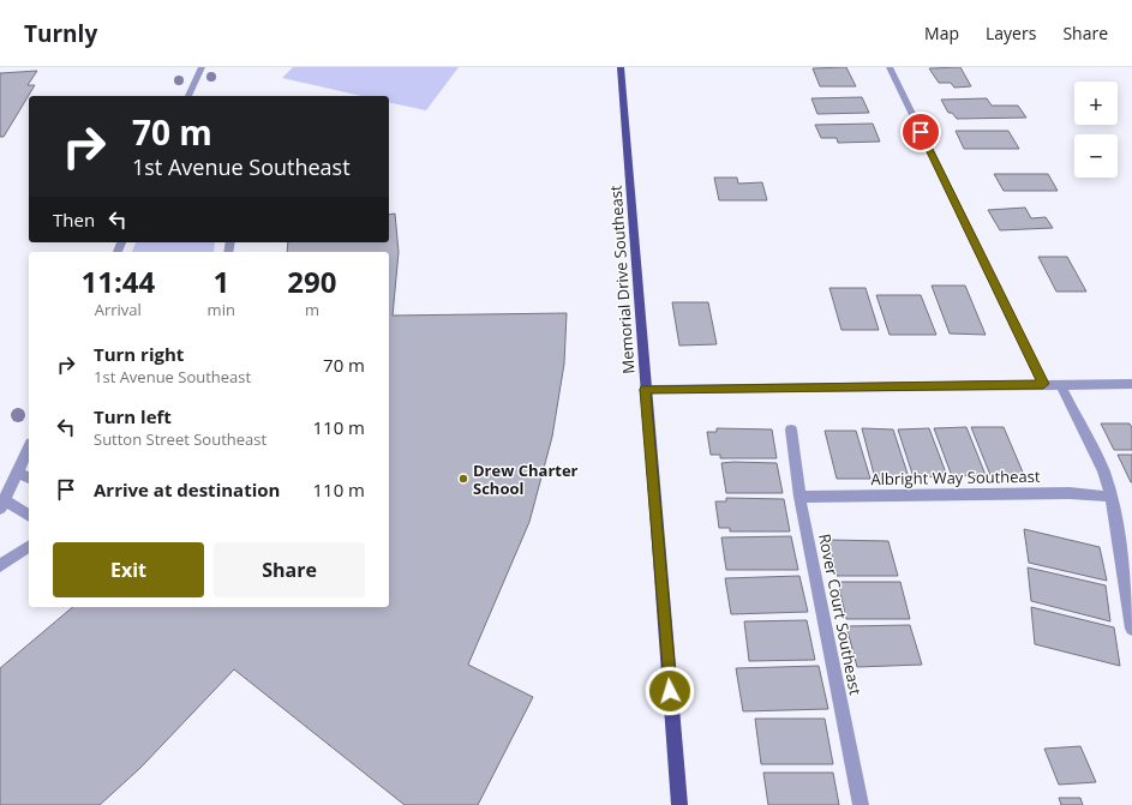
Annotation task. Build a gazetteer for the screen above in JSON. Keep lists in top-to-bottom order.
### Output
{
  "streets": {
    "main road": ["Memorial Drive Southeast"],
    "street": ["Albright Way Southeast", "Rover Court Southeast"]
  },
  "crossings": [
    ["Albright Way Southeast", "Rover Court Southeast"]
  ],
  "places": ["Drew Charter School"],
  "page": {
    "header": "Turnly",
    "nav": ["Map", "Layers", "Share"],
    "map_buttons": ["+", "−"],
    "turn": ["70 m", "1st Avenue Southeast"],
    "then": "Then",
    "eta": [
      "11:44",
      "Arrival",
      "1",
      "min",
      "290",
      "m"
    ],
    "list": [
      {
        "name": "Turn right",
        "note": "1st Avenue Southeast",
        "value": "70 m"
      },
      {
        "name": "Turn left",
        "note": "Sutton Street Southeast",
        "value": "110 m"
      },
      {
        "name": "Arrive at destination",
        "value": "110 m"
      }
    ],
    "buttons": ["Exit", "Share"]
  }
}
